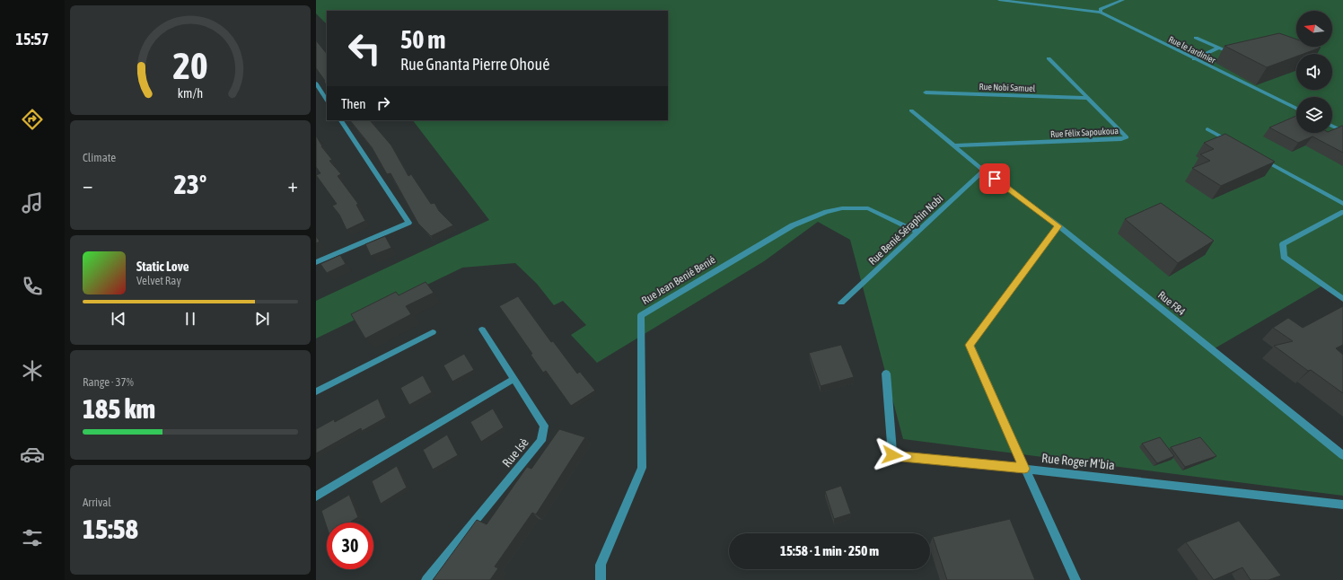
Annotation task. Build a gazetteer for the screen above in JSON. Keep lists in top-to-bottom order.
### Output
{
  "streets": {
    "street": [
      "Rue le Jardinier",
      "Rue Nobi Samuel",
      "Rue Félix Sapoukoua",
      "Rue Benié Séraphin Nobi",
      "Rue Jean Benié Benié",
      "Rue F84",
      "Rue Isè",
      "Rue Roger M'bia"
    ]
  },
  "crossings": [
    ["Rue Nobi Samuel", "Rue Félix Sapoukoua"],
    ["Rue Félix Sapoukoua", "Rue F84"],
    ["Rue Benié Séraphin Nobi", "Rue Jean Benié Benié"],
    ["Rue Benié Séraphin Nobi", "Rue F84"]
  ],
  "north": "left",
  "page": {
    "tabs": "15:57",
    "turn": ["50 m", "Rue Gnanta Pierre Ohoué"],
    "then": "Then",
    "tile": [
      "Climate",
      ["Range · 37%", "185 km"],
      ["Arrival", "15:58"]
    ],
    "heat": ["−", "23°", "+"],
    "song": ["Static Love", "Velvet Ray"],
    "limit": "30",
    "trip": "15:58 · 1 min · 250 m",
    "gauge": ["20", "km/h"]
  }
}
